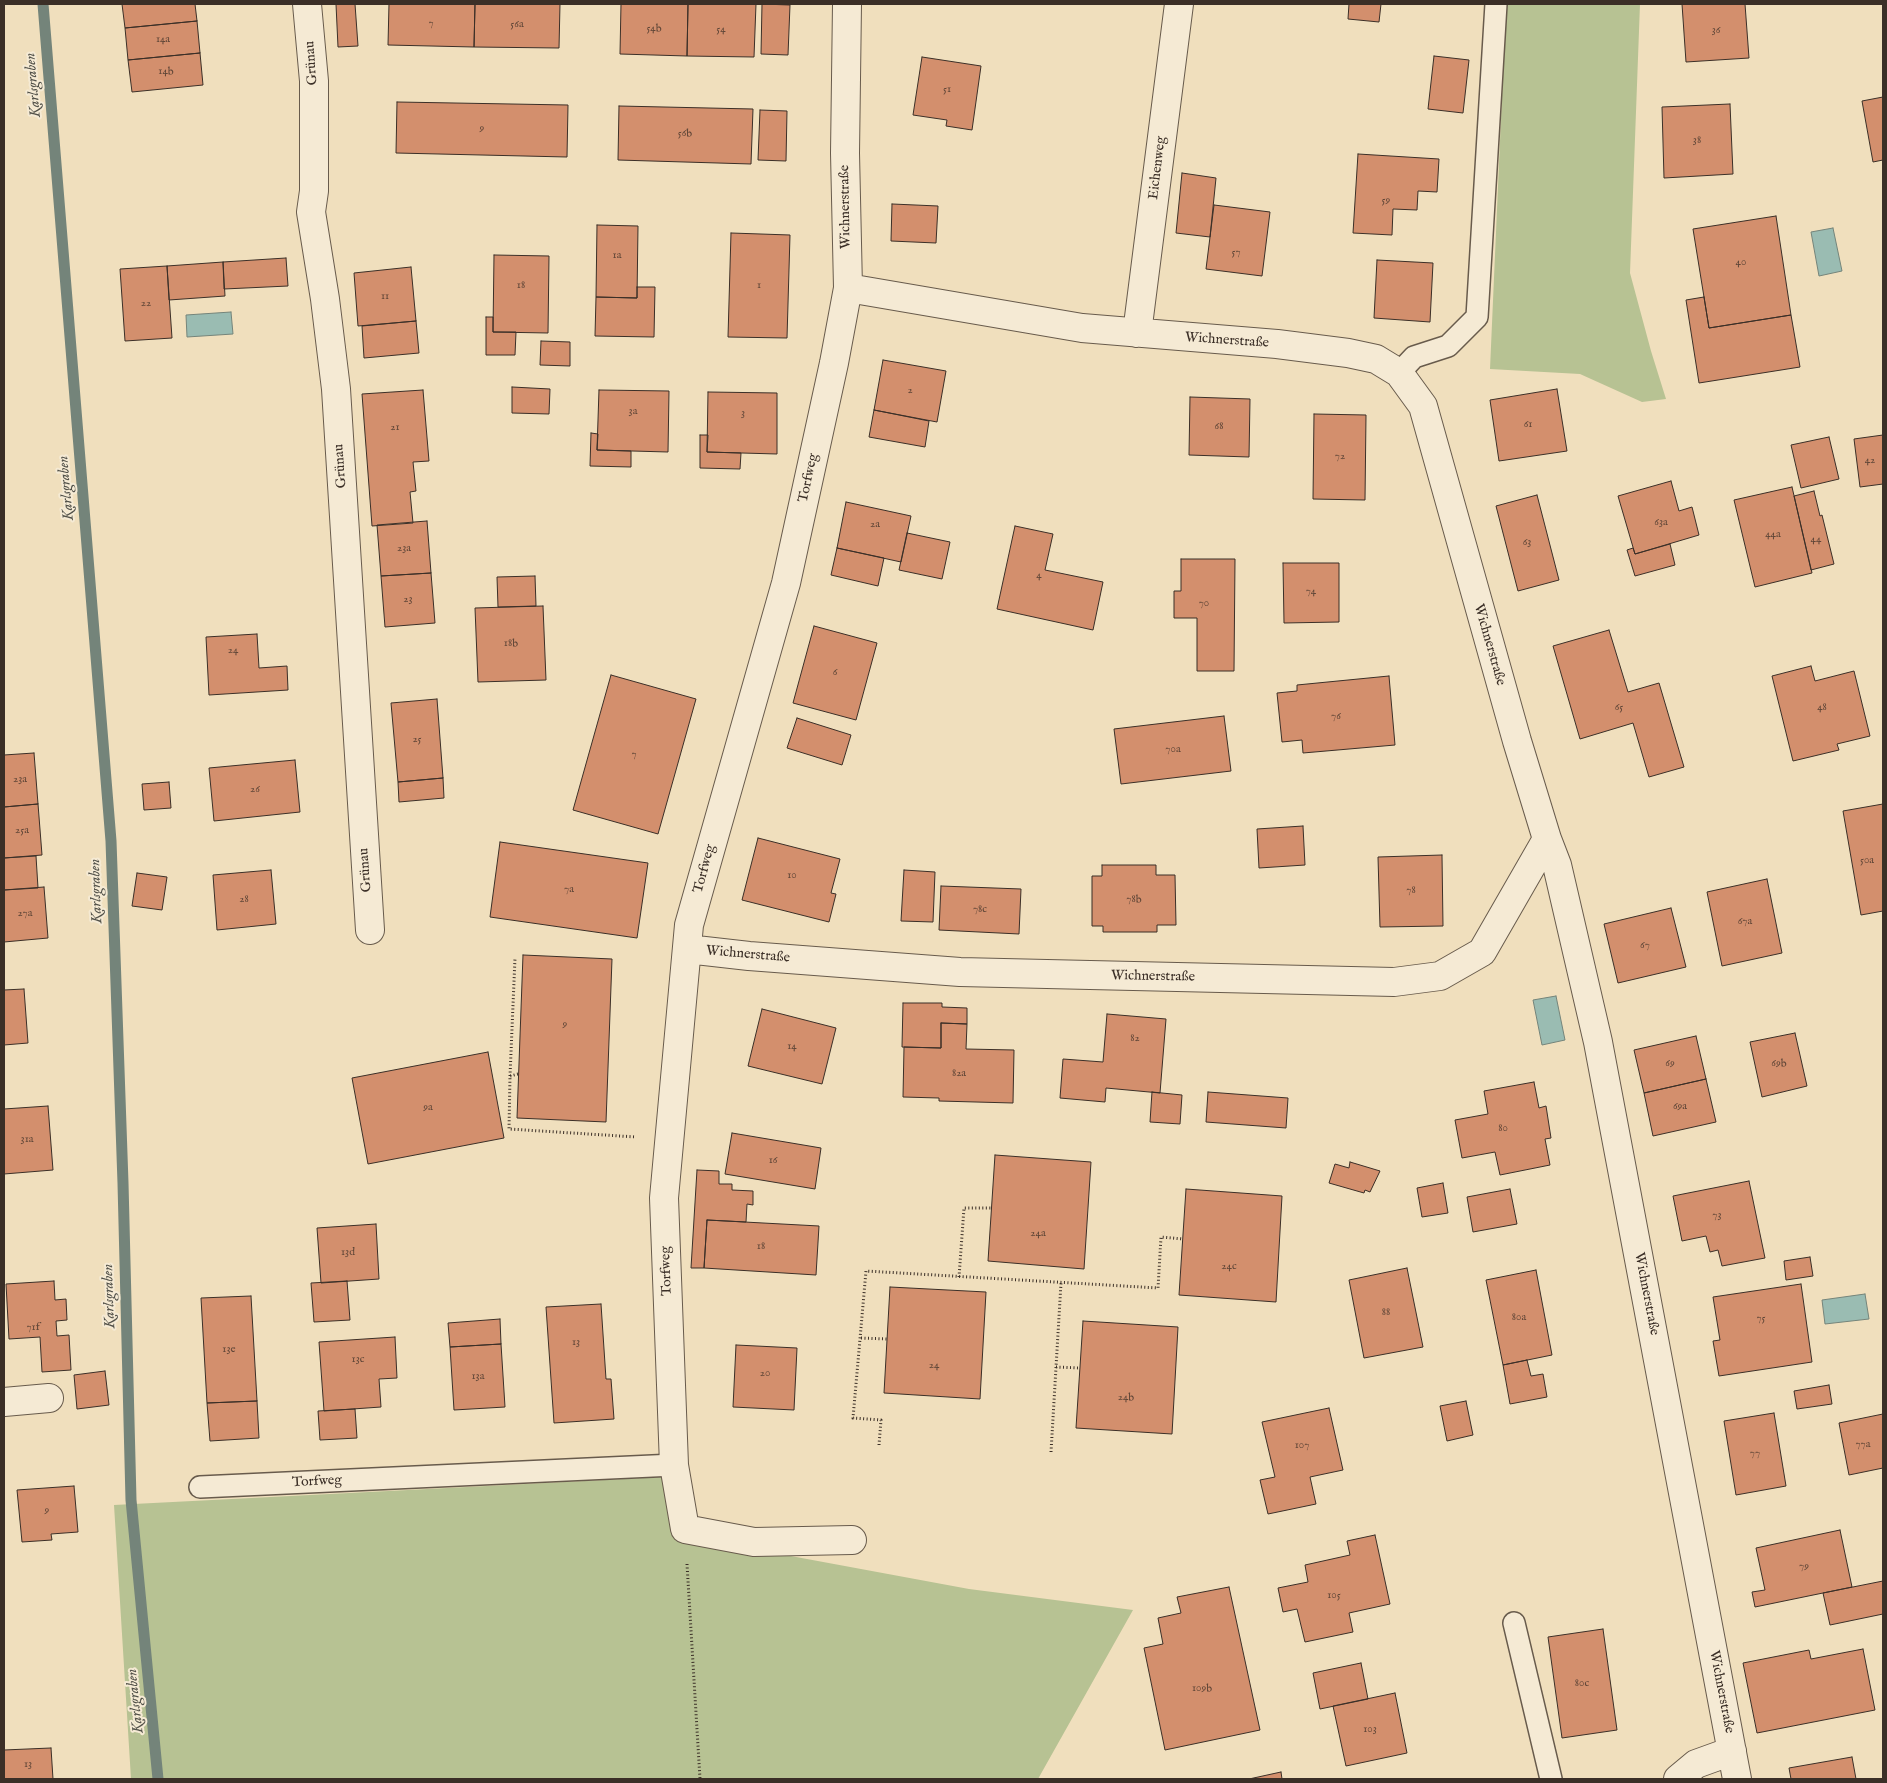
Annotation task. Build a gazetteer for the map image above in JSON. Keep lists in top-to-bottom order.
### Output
{
  "streets": {
    "street": [
      "Grünau",
      "Eichenweg",
      "Wichnerstraße",
      "Torfweg"
    ]
  },
  "crossings": [
    ["Eichenweg", "Wichnerstraße"],
    ["Wichnerstraße", "Torfweg"]
  ],
  "water": ["Karlsgraben"],
  "house_numbers": [
    "7",
    "56a",
    "54b",
    "54",
    "36",
    "14a",
    "14b",
    "51",
    "9",
    "56b",
    "38",
    "59",
    "57",
    "1a",
    "40",
    "18",
    "1",
    "11",
    "22",
    "2",
    "3a",
    "3",
    "61",
    "68",
    "21",
    "72",
    "42",
    "63a",
    "2a",
    "44a",
    "44",
    "63",
    "23a",
    "4",
    "74",
    "23",
    "70",
    "18b",
    "24",
    "6",
    "65",
    "48",
    "76",
    "25",
    "70a",
    "7",
    "23a",
    "26",
    "25a",
    "50a",
    "10",
    "7a",
    "78",
    "28",
    "78b",
    "78c",
    "27a",
    "67a",
    "67",
    "9",
    "82",
    "14",
    "69",
    "69b",
    "82a",
    "69a",
    "9a",
    "80",
    "31a",
    "16",
    "73",
    "24a",
    "18",
    "13d",
    "24c",
    "88",
    "80a",
    "75",
    "71f",
    "13",
    "13e",
    "13c",
    "24",
    "20",
    "13a",
    "24b",
    "77a",
    "107",
    "77",
    "9",
    "79",
    "105",
    "80c",
    "109b",
    "103",
    "13"
  ]
}
